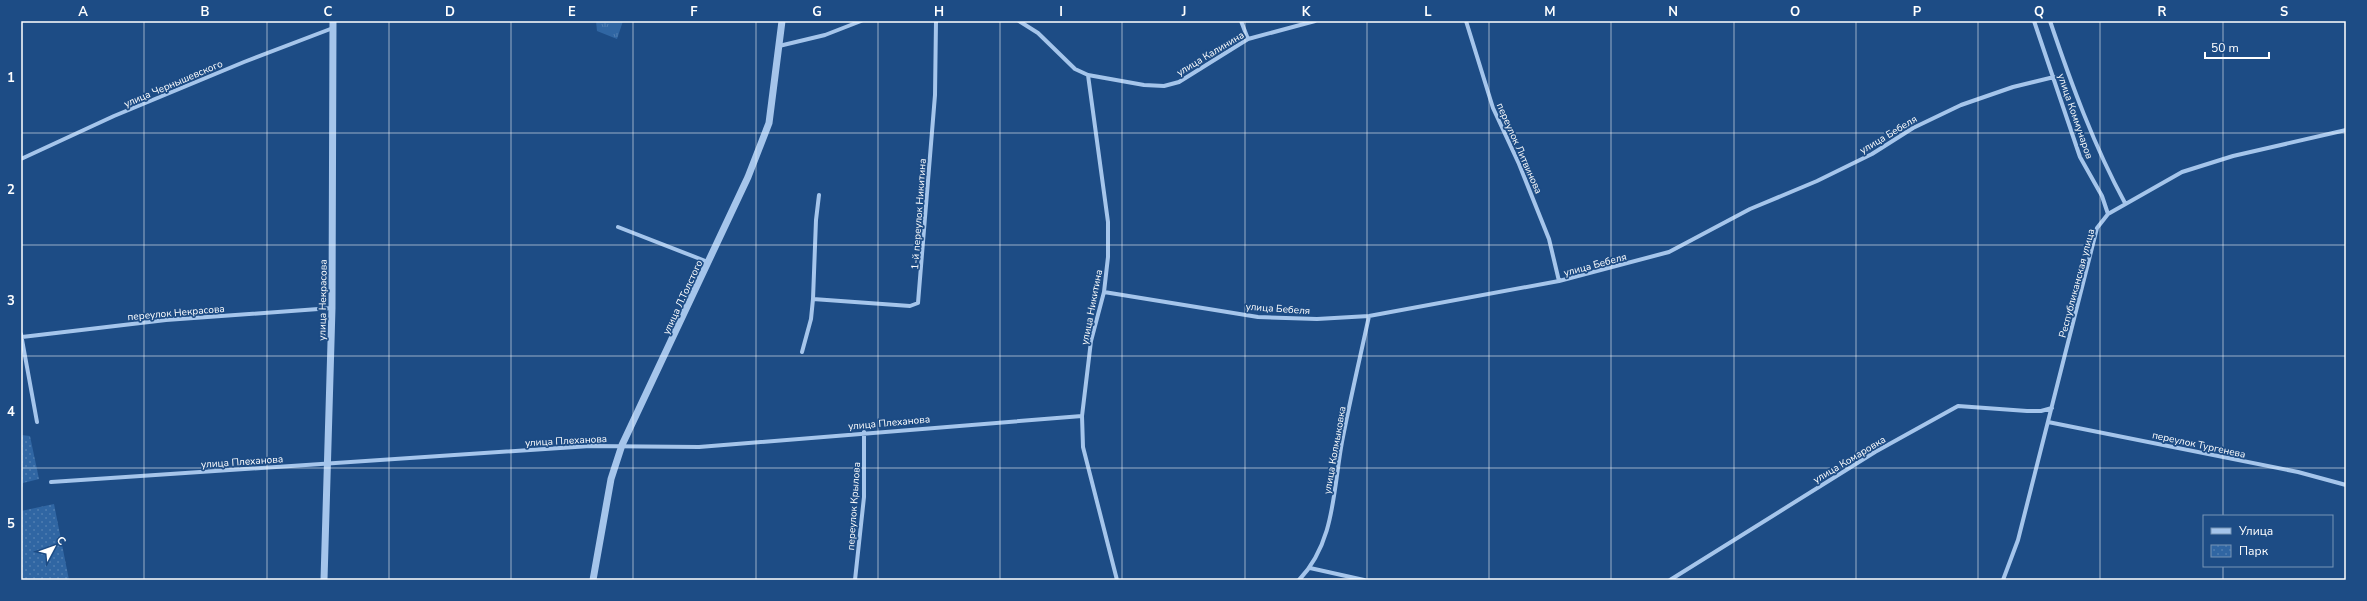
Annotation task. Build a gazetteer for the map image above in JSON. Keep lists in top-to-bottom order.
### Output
{
  "streets": {
    "street": [
      "улица Калинина",
      "улица Чернышевского",
      "улица Коммунаров",
      "улица Бебеля",
      "переулок Литвинова",
      "1-й переулок Никитина",
      "Республиканская улица",
      "улица Л.Толстого",
      "улица Некрасова",
      "улица Никитина",
      "переулок Некрасова",
      "улица Плеханова",
      "переулок Тургенева",
      "улица Колмыковка",
      "улица Комаровка",
      "переулок Крылова"
    ]
  },
  "crossings": [
    ["улица Калинина", "улица Никитина"],
    ["улица Чернышевского", "улица Некрасова"],
    ["улица Коммунаров", "улица Бебеля"],
    ["улица Коммунаров", "Республиканская улица"],
    ["улица Бебеля", "переулок Литвинова"],
    ["улица Бебеля", "улица Никитина"],
    ["улица Бебеля", "улица Колмыковка"],
    ["Республиканская улица", "переулок Тургенева"],
    ["Республиканская улица", "улица Комаровка"],
    ["улица Л.Толстого", "улица Плеханова"],
    ["улица Некрасова", "переулок Некрасова"],
    ["улица Некрасова", "улица Плеханова"],
    ["улица Никитина", "улица Плеханова"],
    ["улица Плеханова", "переулок Крылова"]
  ],
  "legend": ["Улица", "Парк"],
  "scale_bar": "50 m",
  "north": "top right",
  "grid": {
    "columns": [
      "A",
      "B",
      "C",
      "D",
      "E",
      "F",
      "G",
      "H",
      "I",
      "J",
      "K",
      "L",
      "M",
      "N",
      "O",
      "P",
      "Q",
      "R",
      "S"
    ],
    "rows": [
      "1",
      "2",
      "3",
      "4",
      "5"
    ]
  }
}
